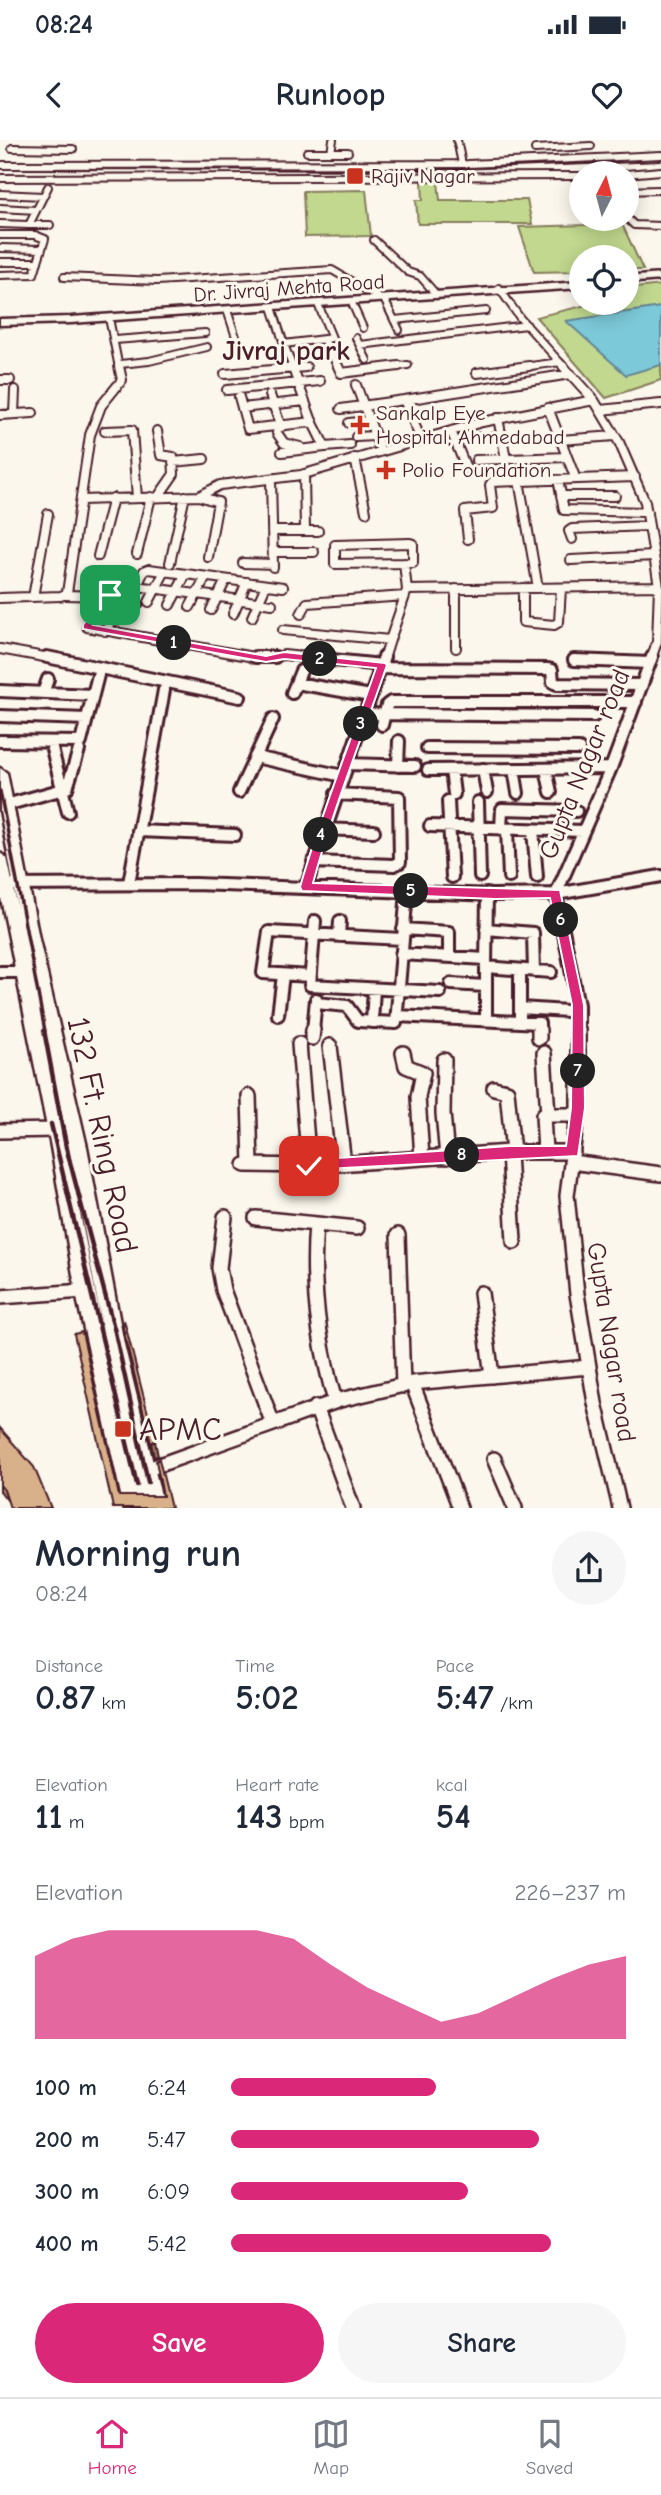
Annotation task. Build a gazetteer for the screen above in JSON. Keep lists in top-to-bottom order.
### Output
{
  "streets": {
    "main road": ["Dr. Jivraj Mehta Road", "132 Ft. Ring Road"],
    "street": ["Gupta Nagar road"]
  },
  "crossings": [
    ["Dr. Jivraj Mehta Road", "Gupta Nagar road"]
  ],
  "districts": ["Jivraj park"],
  "places": {
    "transit": ["Rajiv Nagar", "APMC"],
    "health": ["Sankalp Eye Hospital, Ahmedabad", "Polio Foundation"]
  },
  "north": "top",
  "page": {
    "status": "08:24",
    "header": "Runloop",
    "pins": [
      "1",
      "2",
      "3",
      "4",
      "5",
      "6",
      "7",
      "8"
    ],
    "heading": ["Morning run", "08:24"],
    "stats": [
      ["Distance", "0.87 km"],
      ["Time", "5:02"],
      ["Pace", "5:47 /km"],
      ["Elevation", "11 m"],
      ["Heart rate", "143 bpm"],
      ["kcal", "54"]
    ],
    "chart": ["Elevation", "226–237 m"],
    "list": [
      {
        "name": "100 m",
        "note": "6:24"
      },
      {
        "name": "200 m",
        "note": "5:47"
      },
      {
        "name": "300 m",
        "note": "6:09"
      },
      {
        "name": "400 m",
        "note": "5:42"
      }
    ],
    "buttons": ["Save", "Share"],
    "tabs": ["Home", "Map", "Saved"]
  }
}
